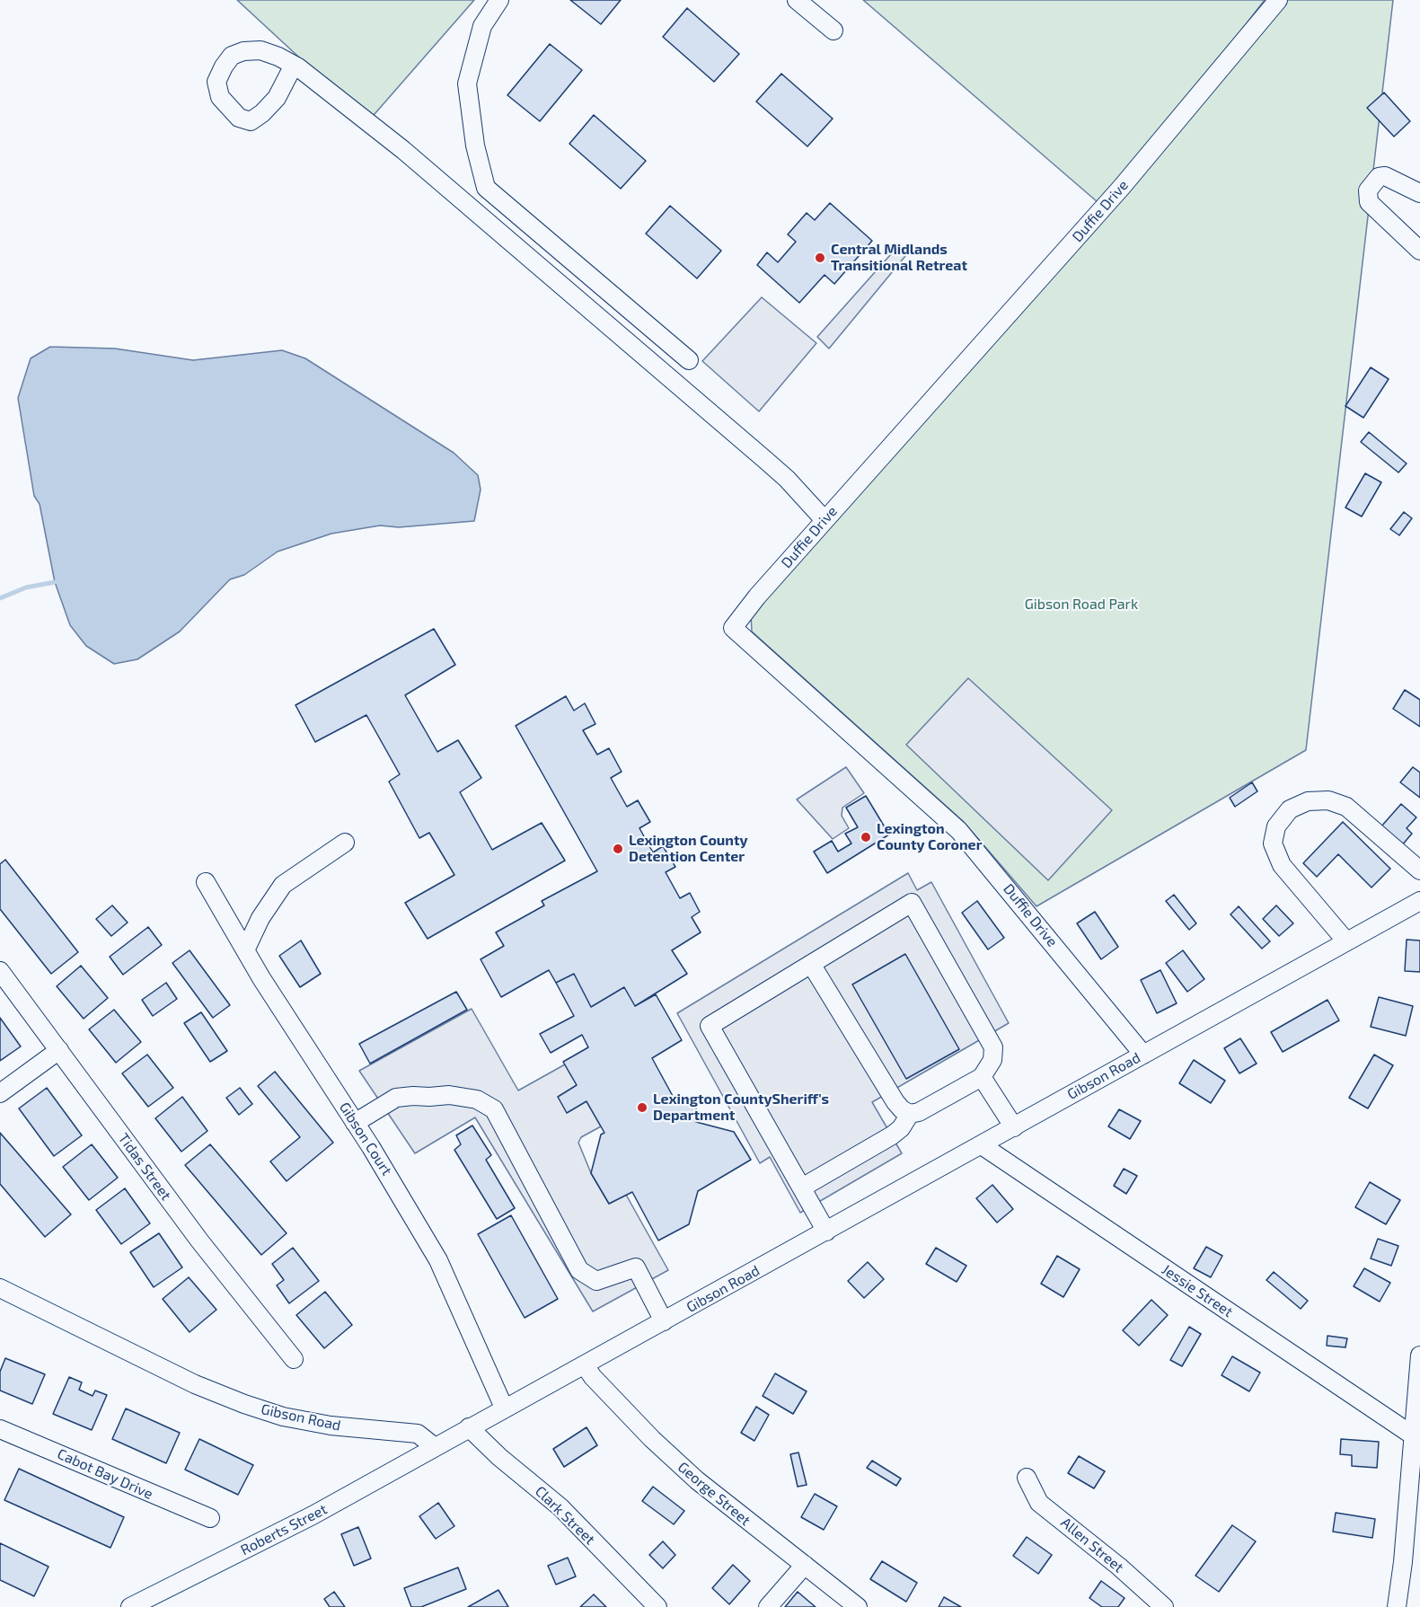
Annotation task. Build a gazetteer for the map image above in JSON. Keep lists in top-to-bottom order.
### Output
{
  "streets": {
    "street": [
      "Duffie Drive",
      "Gibson Road",
      "Gibson Court",
      "Tidas Street",
      "Jessie Street",
      "Cabot Bay Drive",
      "George Street",
      "Clark Street",
      "Roberts Street",
      "Allen Street"
    ]
  },
  "crossings": [
    ["Duffie Drive", "Gibson Road"],
    ["Gibson Road", "Gibson Court"],
    ["Gibson Road", "Jessie Street"],
    ["Gibson Road", "George Street"],
    ["Gibson Road", "Clark Street"],
    ["Gibson Road", "Roberts Street"]
  ],
  "parks": ["Gibson Road Park"],
  "places": [
    "Central Midlands Transitional Retreat",
    "Lexington County Coroner",
    "Lexington County Detention Center",
    "Lexington CountySheriff's Department"
  ]
}
